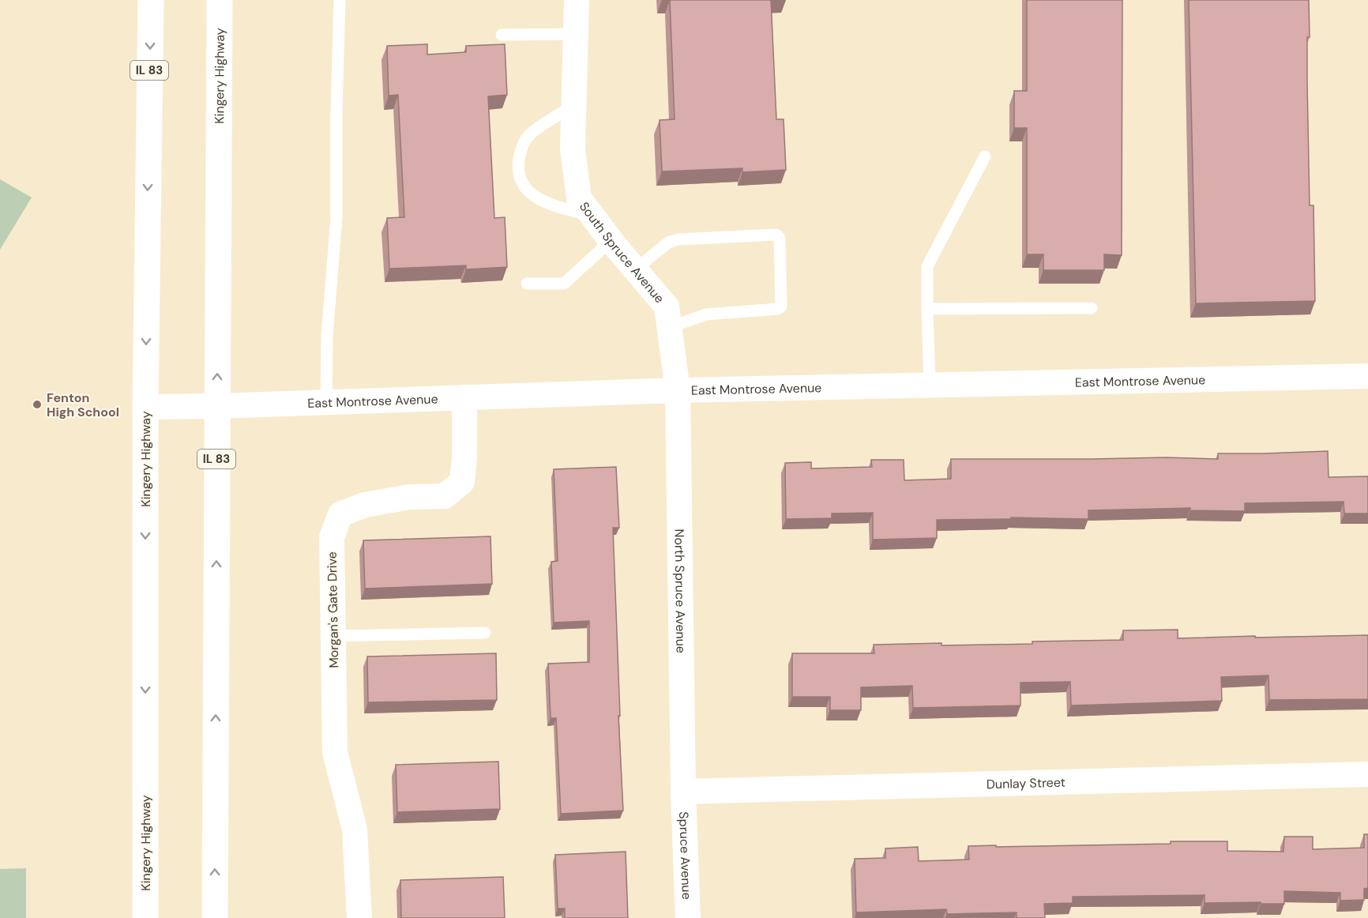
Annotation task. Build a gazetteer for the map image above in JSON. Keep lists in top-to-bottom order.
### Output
{
  "streets": {
    "highway": ["IL 83", "Kingery Highway"],
    "street": [
      "South Spruce Avenue",
      "East Montrose Avenue",
      "North Spruce Avenue",
      "Morgan's Gate Drive",
      "Dunlay Street",
      "Spruce Avenue"
    ]
  },
  "crossings": [
    ["Kingery Highway", "East Montrose Avenue"],
    ["South Spruce Avenue", "East Montrose Avenue"],
    ["South Spruce Avenue", "North Spruce Avenue"],
    ["East Montrose Avenue", "North Spruce Avenue"],
    ["East Montrose Avenue", "Morgan's Gate Drive"],
    ["North Spruce Avenue", "Dunlay Street"],
    ["North Spruce Avenue", "Spruce Avenue"],
    ["Dunlay Street", "Spruce Avenue"]
  ],
  "places": ["Fenton High School"]
}
